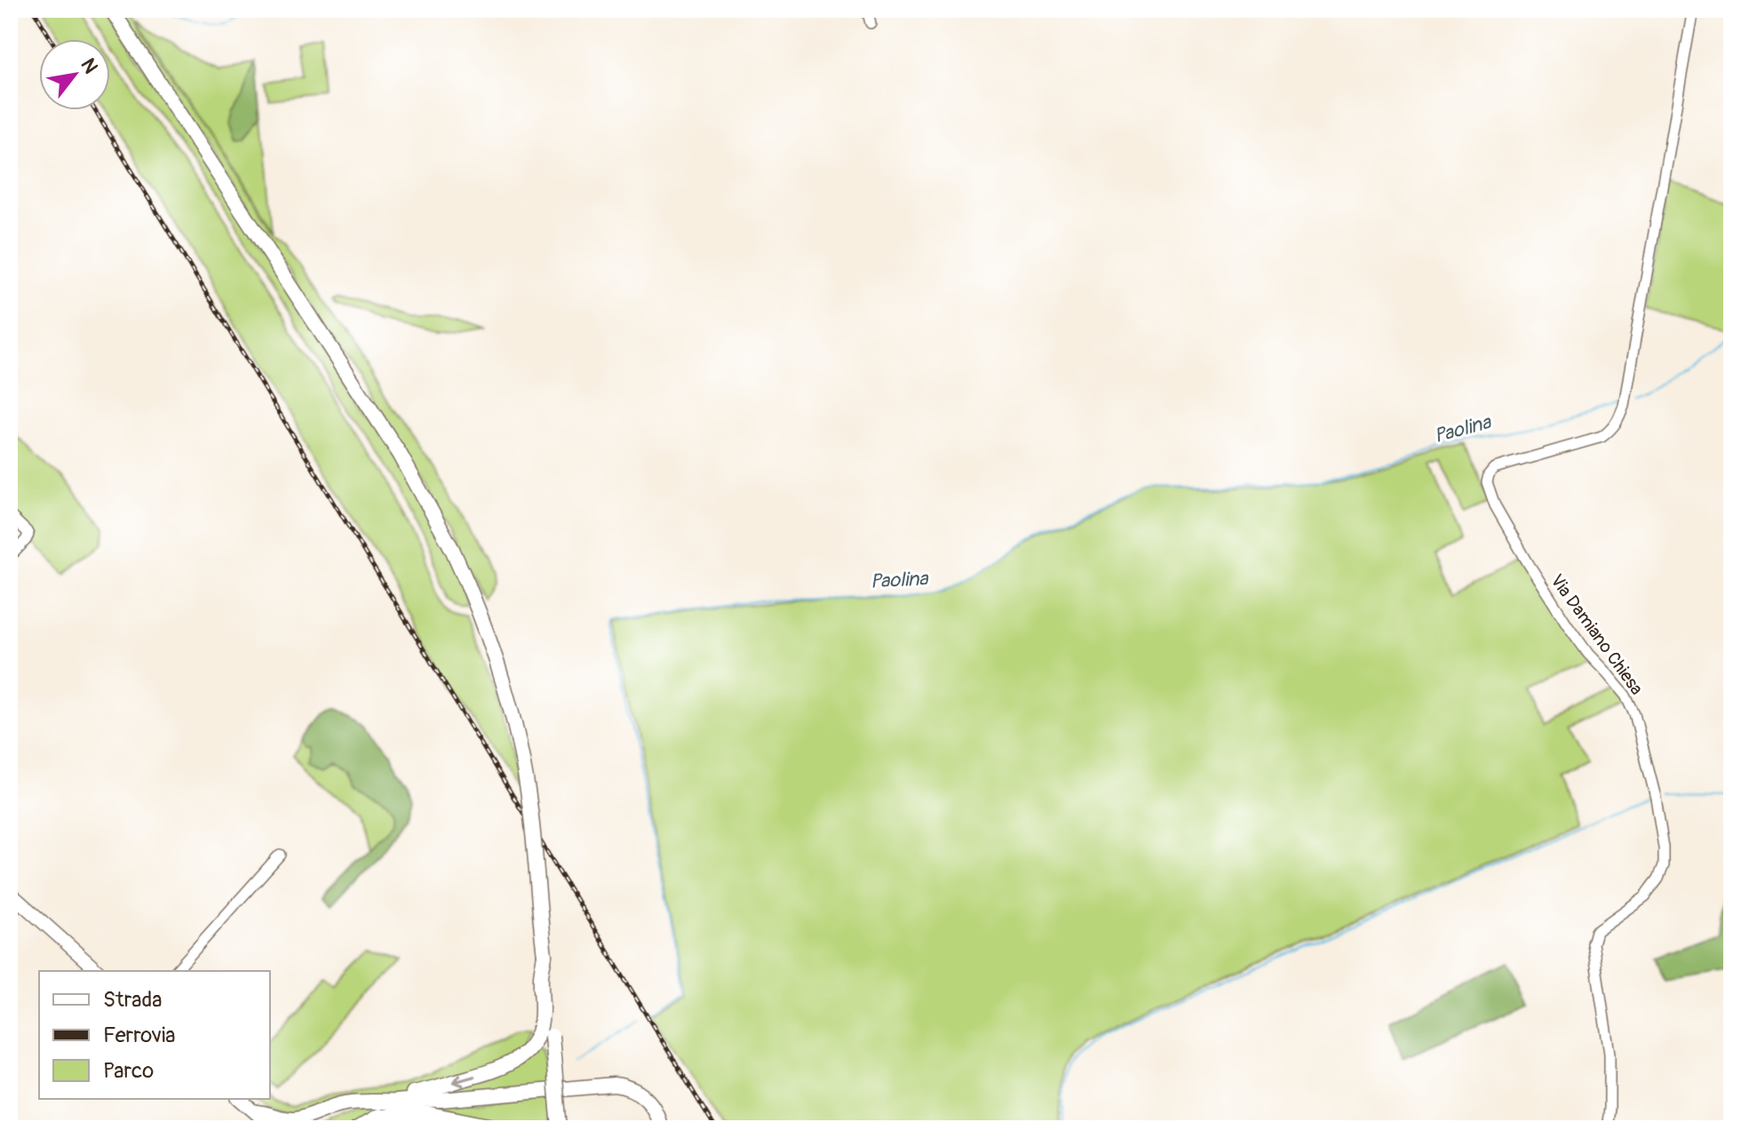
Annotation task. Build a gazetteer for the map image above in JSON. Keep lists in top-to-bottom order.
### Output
{
  "streets": {
    "street": ["Via Damiano Chiesa"]
  },
  "water": ["Paolina"],
  "legend": ["Strada", "Ferrovia", "Parco"],
  "north": "top right"
}
